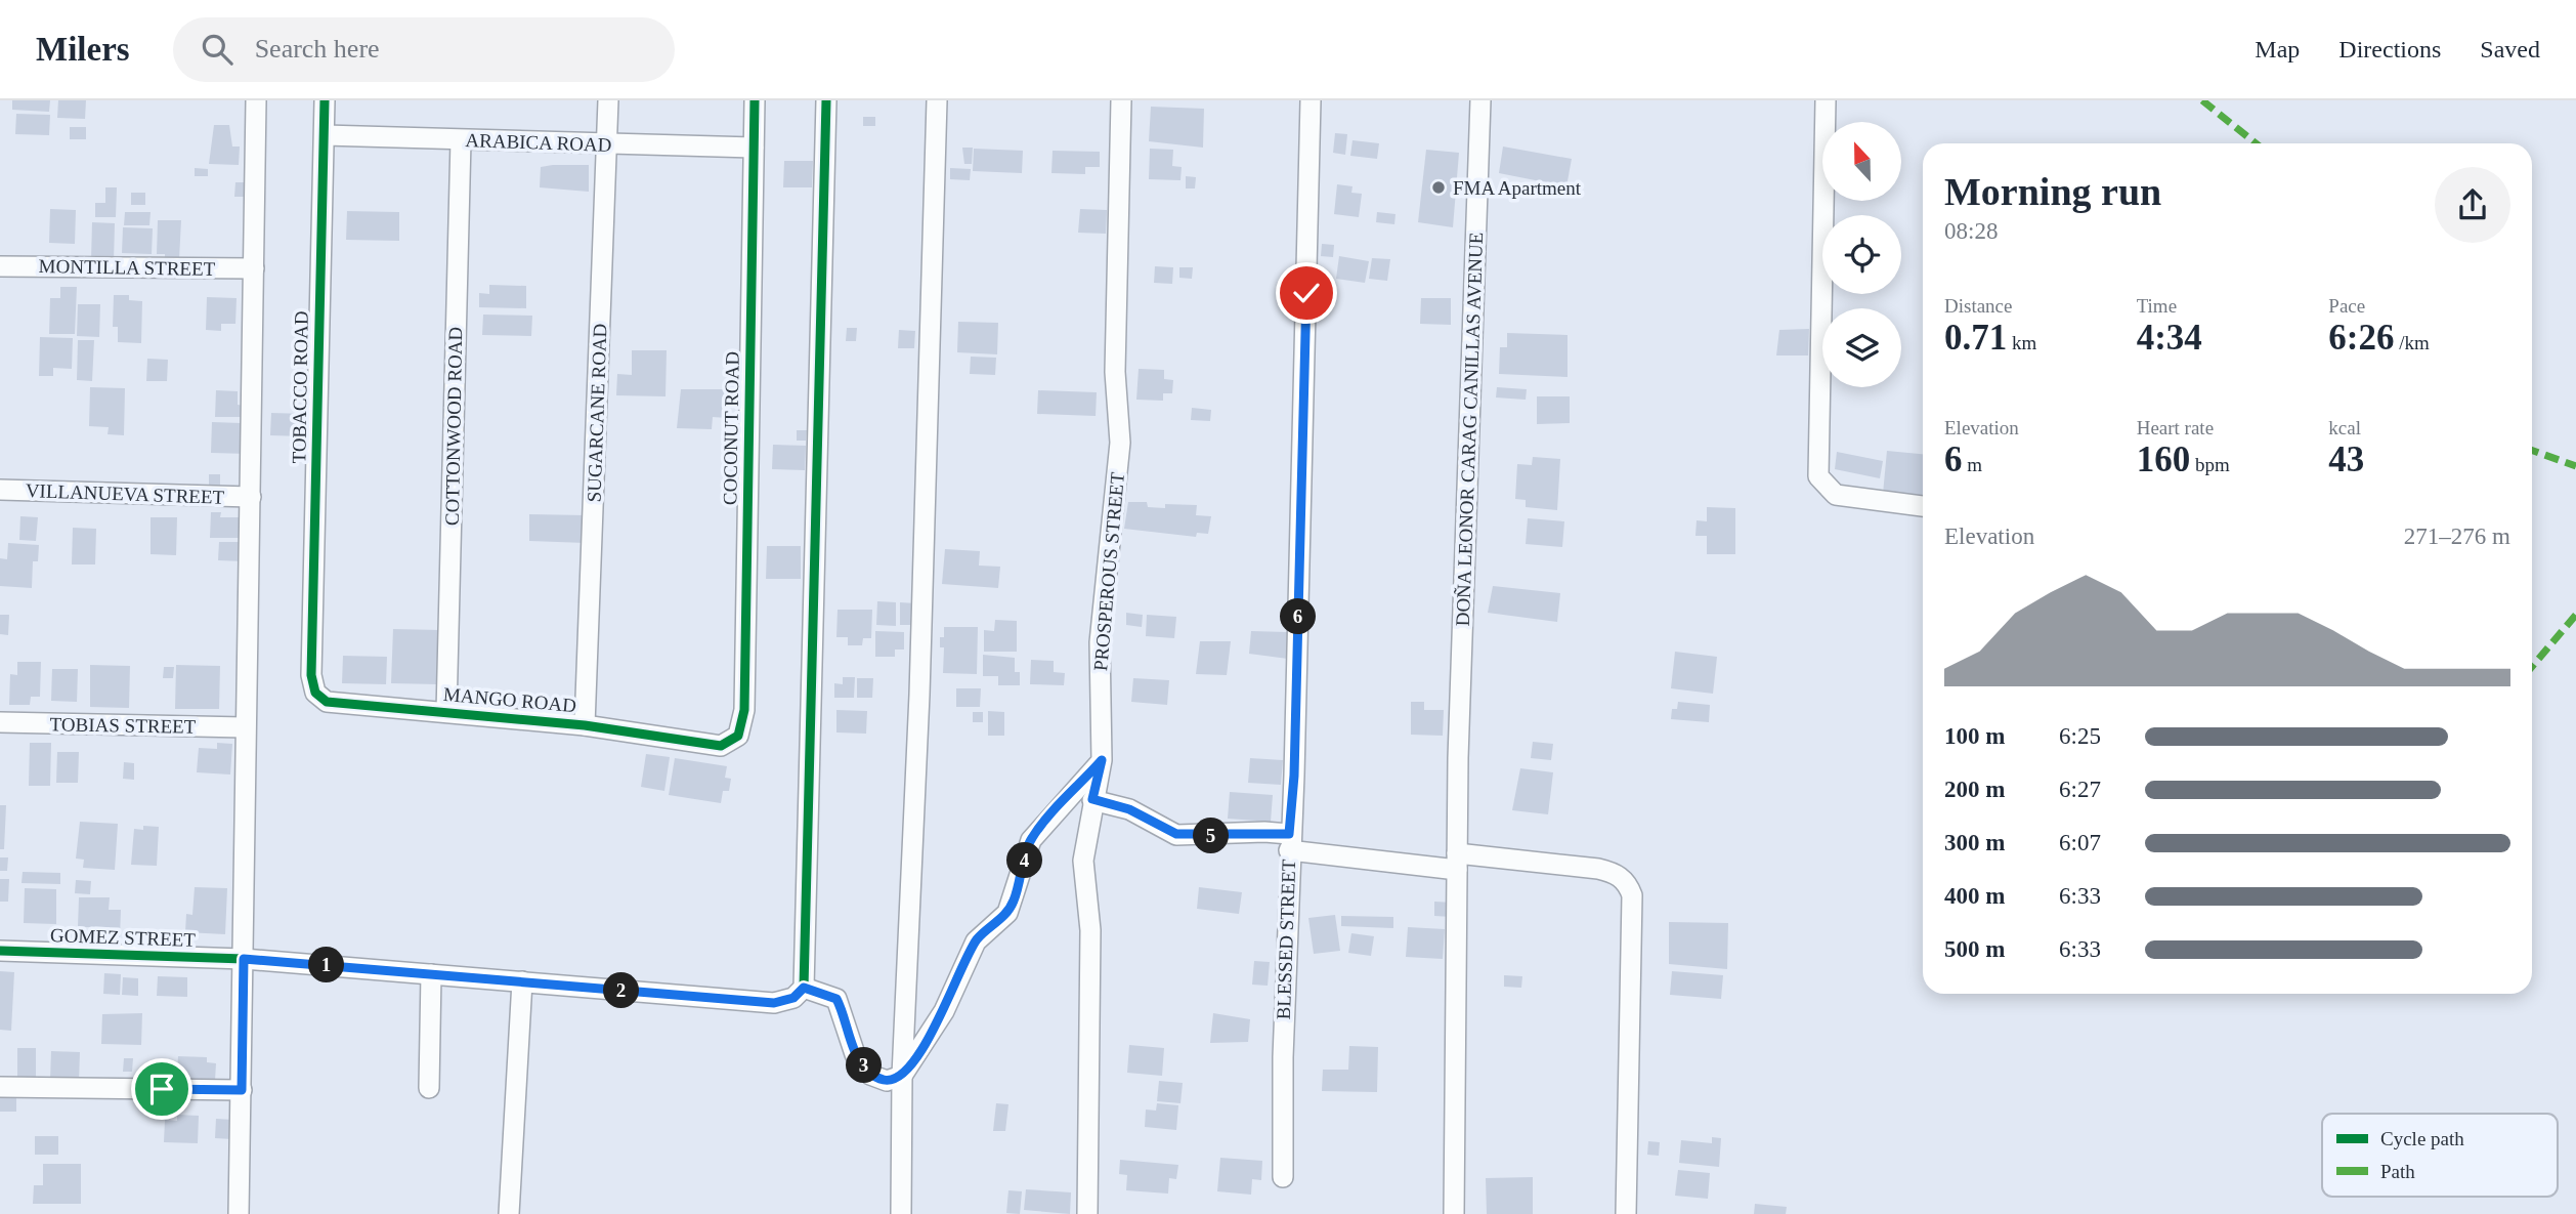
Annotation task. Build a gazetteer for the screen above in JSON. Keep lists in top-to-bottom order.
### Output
{
  "streets": {
    "street": [
      "ARABICA ROAD",
      "MONTILLA STREET",
      "TOBACCO ROAD",
      "SUGARCANE ROAD",
      "COTTONWOOD ROAD",
      "COCONUT ROAD",
      "DOÑA LEONOR CARAG CANILLAS AVENUE",
      "VILLANUEVA STREET",
      "PROSPEROUS STREET",
      "MANGO ROAD",
      "TOBIAS STREET",
      "GOMEZ STREET",
      "BLESSED STREET"
    ]
  },
  "crossings": [
    ["ARABICA ROAD", "TOBACCO ROAD"],
    ["ARABICA ROAD", "SUGARCANE ROAD"],
    ["ARABICA ROAD", "COTTONWOOD ROAD"],
    ["ARABICA ROAD", "COCONUT ROAD"],
    ["TOBACCO ROAD", "MANGO ROAD"],
    ["SUGARCANE ROAD", "MANGO ROAD"],
    ["COTTONWOOD ROAD", "MANGO ROAD"],
    ["COCONUT ROAD", "MANGO ROAD"]
  ],
  "places": ["FMA Apartment"],
  "legend": ["Cycle path", "Path"],
  "north": "top",
  "page": {
    "header": "Milers",
    "search": "Search here",
    "nav": ["Map", "Directions", "Saved"],
    "heading": ["Morning run", "08:28"],
    "stats": [
      ["Distance", "0.71 km"],
      ["Time", "4:34"],
      ["Pace", "6:26 /km"],
      ["Elevation", "6 m"],
      ["Heart rate", "160 bpm"],
      ["kcal", "43"]
    ],
    "chart": ["Elevation", "271–276 m"],
    "pins": [
      "6",
      "5",
      "4",
      "1",
      "2",
      "3"
    ],
    "list": [
      {
        "name": "100 m",
        "note": "6:25"
      },
      {
        "name": "200 m",
        "note": "6:27"
      },
      {
        "name": "300 m",
        "note": "6:07"
      },
      {
        "name": "400 m",
        "note": "6:33"
      },
      {
        "name": "500 m",
        "note": "6:33"
      }
    ]
  }
}
